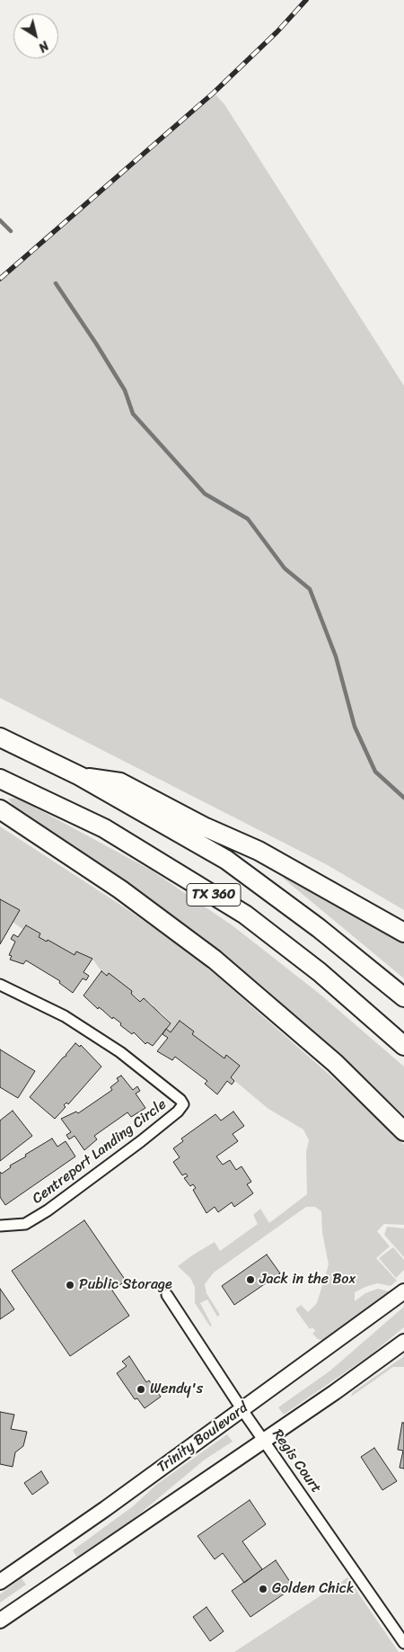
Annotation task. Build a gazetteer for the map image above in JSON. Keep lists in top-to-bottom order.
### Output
{
  "streets": {
    "highway": ["TX 360"],
    "main road": ["Trinity Boulevard"],
    "street": ["Centreport Landing Circle", "Regis Court"]
  },
  "crossings": [
    ["Trinity Boulevard", "Regis Court"]
  ],
  "places": [
    "Jack in the Box",
    "Public Storage",
    "Wendy's",
    "Golden Chick"
  ],
  "north": "bottom right"
}
